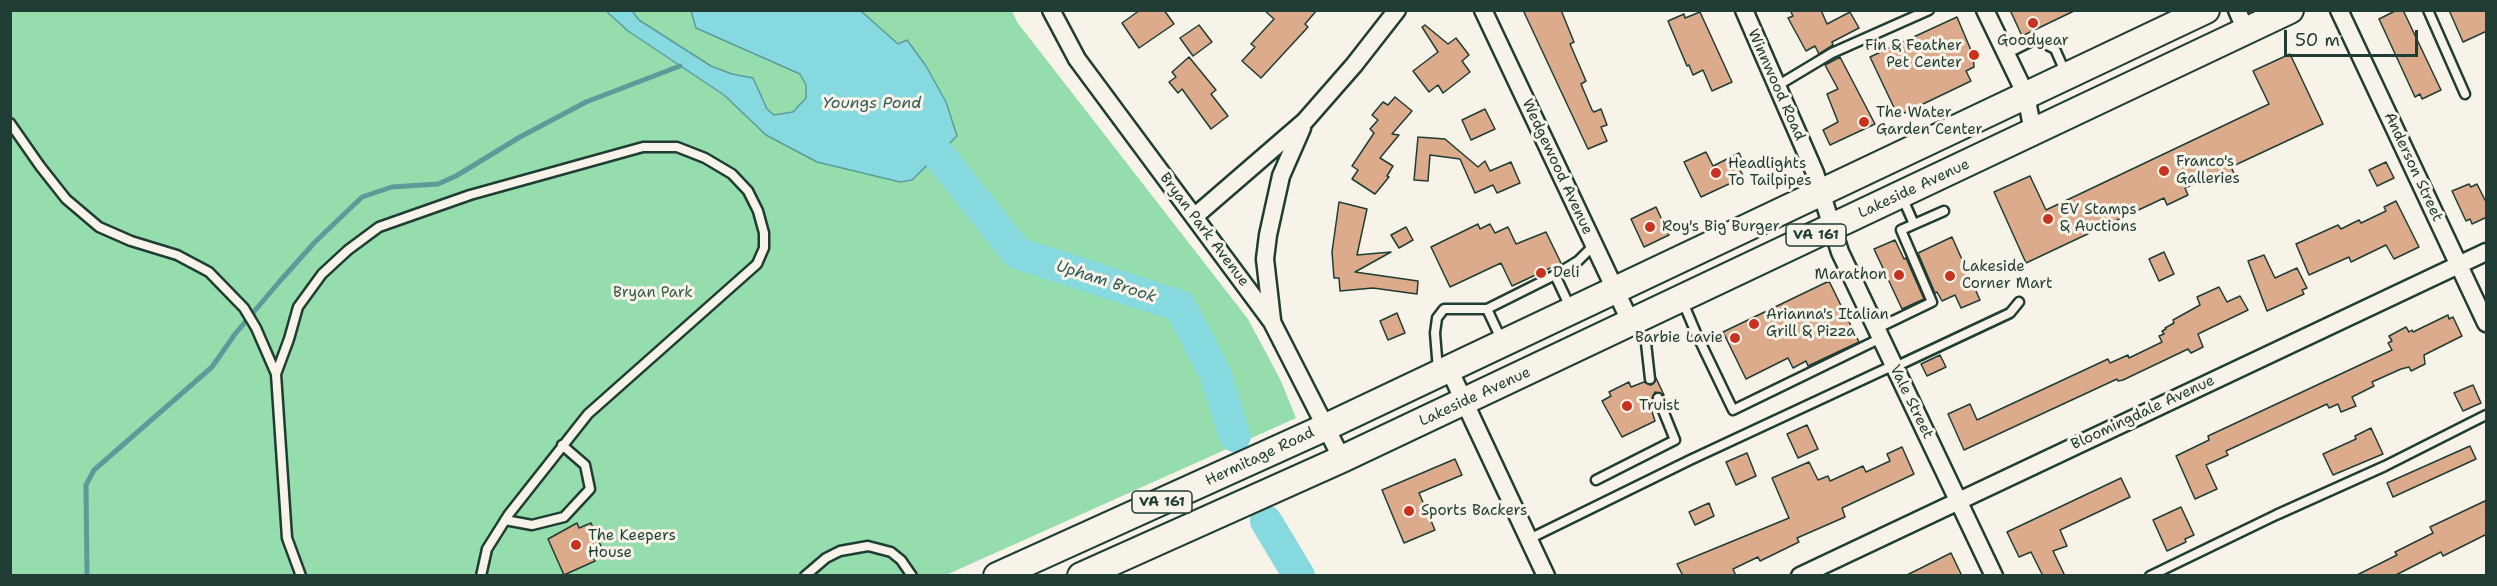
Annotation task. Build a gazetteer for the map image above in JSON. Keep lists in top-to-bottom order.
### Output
{
  "streets": {
    "main road": ["Lakeside Avenue", "VA 161", "Hermitage Road"],
    "street": [
      "Winnwood Road",
      "Wedgewood Avenue",
      "Anderson Street",
      "Bryan Park Avenue",
      "Vale Street",
      "Bloomingdale Avenue"
    ]
  },
  "crossings": [
    ["Winnwood Road", "VA 161"],
    ["Winnwood Road", "Vale Street"],
    ["Wedgewood Avenue", "Lakeside Avenue"],
    ["Wedgewood Avenue", "VA 161"],
    ["Anderson Street", "Bloomingdale Avenue"],
    ["Lakeside Avenue", "Bryan Park Avenue"],
    ["Lakeside Avenue", "VA 161"],
    ["Lakeside Avenue", "Vale Street"],
    ["Bryan Park Avenue", "VA 161"],
    ["Bryan Park Avenue", "Hermitage Road"],
    ["VA 161", "Vale Street"],
    ["VA 161", "Hermitage Road"],
    ["Vale Street", "Bloomingdale Avenue"]
  ],
  "water": ["Youngs Pond", "Upham Brook"],
  "parks": ["Bryan Park"],
  "places": [
    "Goodyear",
    "Fin & Feather Pet Center",
    "The Water Garden Center",
    "Franco's Galleries",
    "Headlights To Tailpipes",
    "EV Stamps & Auctions",
    "Roy's Big Burger",
    "Deli",
    "Marathon",
    "Lakeside Corner Mart",
    "Arianna's Italian Grill & Pizza",
    "Barbie Lavie",
    "Truist",
    "Sports Backers",
    "The Keepers House"
  ],
  "scale_bar": "50 m"
}
